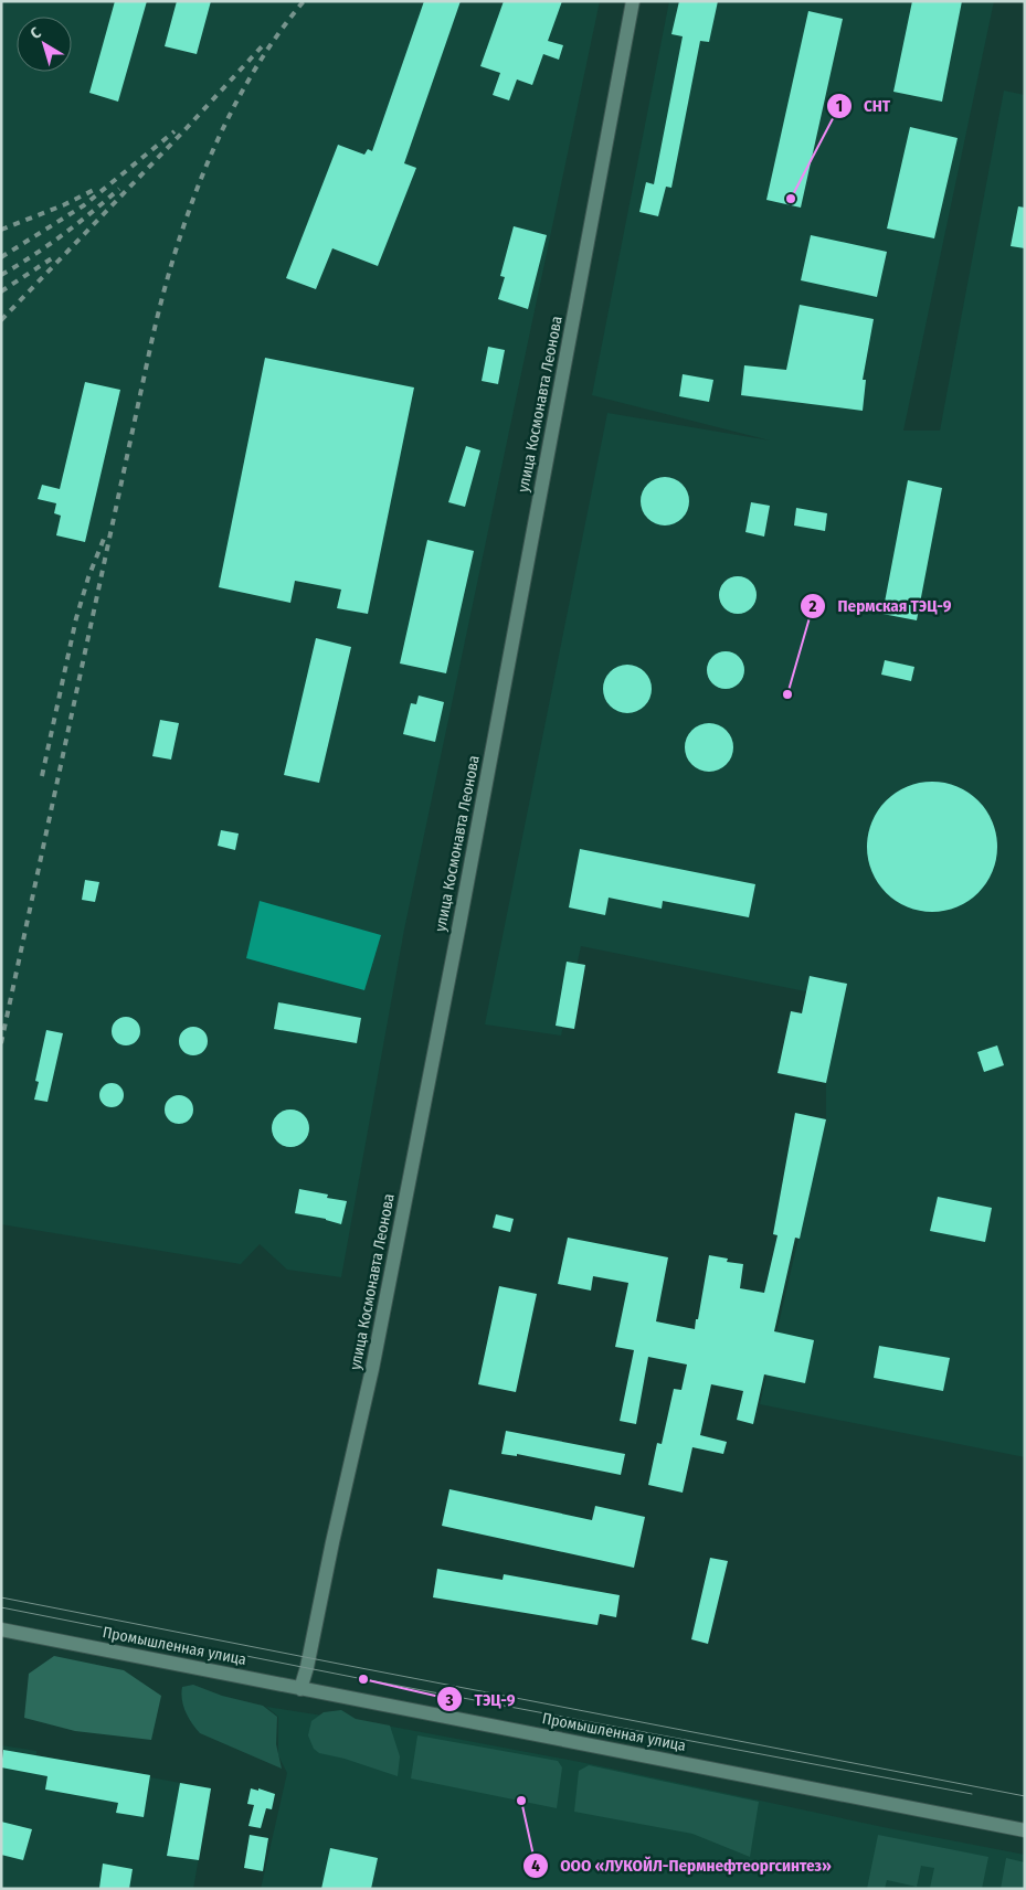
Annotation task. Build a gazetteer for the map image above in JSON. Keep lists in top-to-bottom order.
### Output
{
  "streets": {
    "street": ["улица Космонавта Леонова", "Промышленная улица"]
  },
  "crossings": [
    ["улица Космонавта Леонова", "Промышленная улица"]
  ],
  "places": [
    "СНТ",
    "Пермская ТЭЦ-9",
    "ТЭЦ-9",
    "ООО «ЛУКОЙЛ-Пермнефтеоргсинтез»"
  ],
  "north": "top left"
}
